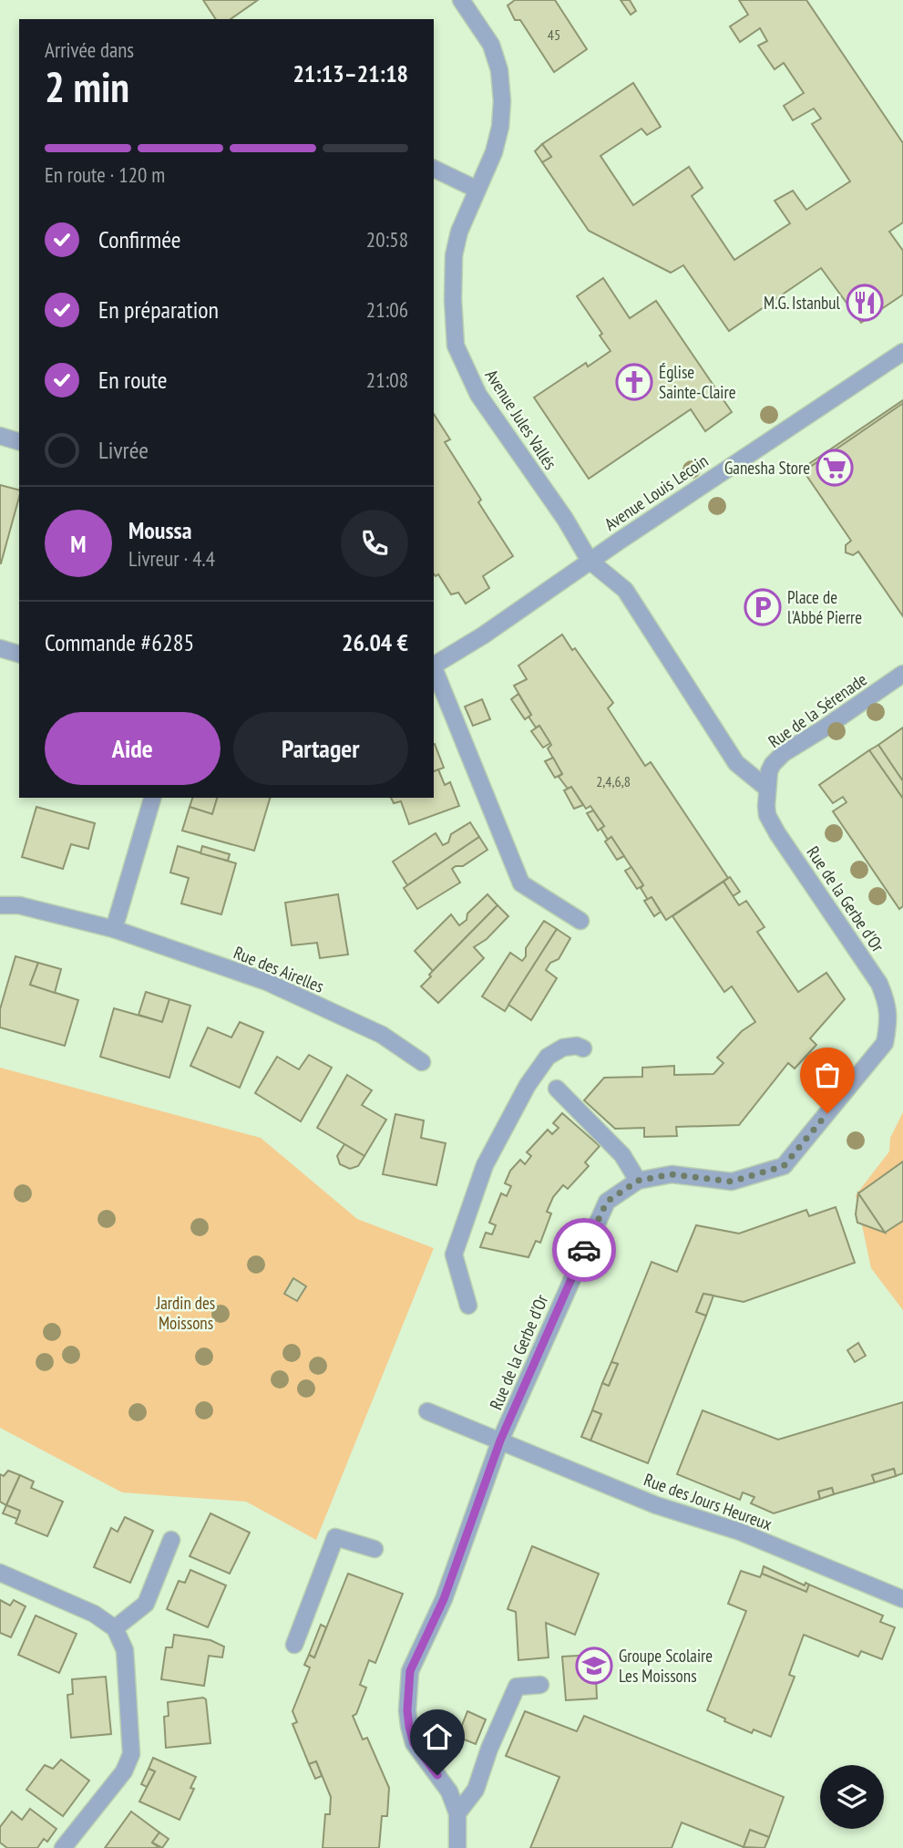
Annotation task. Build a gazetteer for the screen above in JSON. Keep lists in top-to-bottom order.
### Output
{
  "streets": {
    "street": [
      "Avenue Jules Vallés",
      "Avenue Louis Lecoin",
      "Rue de la Sérenade",
      "Rue de la Gerbe d'Or",
      "Rue des Airelles",
      "Rue des Jours Heureux"
    ]
  },
  "crossings": [
    ["Avenue Jules Vallés", "Avenue Louis Lecoin"],
    ["Rue de la Sérenade", "Rue de la Gerbe d'Or"],
    ["Rue de la Gerbe d'Or", "Rue des Jours Heureux"]
  ],
  "parks": ["Jardin des Moissons"],
  "places": {
    "restaurant": ["M.G. Istanbul"],
    "church": ["Église Sainte-Claire"],
    "supermarket": ["Ganesha Store"],
    "parking": ["Place de l'Abbé Pierre"],
    "school or university": ["Groupe Scolaire Les Moissons"]
  },
  "house_numbers": ["45", "2,4,6,8"],
  "page": {
    "heading": ["2 min", "Arrivée dans", "21:13–21:18"],
    "panel": [
      "Moussa",
      "Livreur · 4.4",
      "Commande #6285",
      "26.04 €"
    ],
    "bar": "En route · 120 m",
    "list": [
      ["Confirmée", "20:58"],
      ["En préparation", "21:06"],
      ["En route", "21:08"],
      "Livrée"
    ],
    "round": "M",
    "buttons": ["Aide", "Partager"]
  }
}
